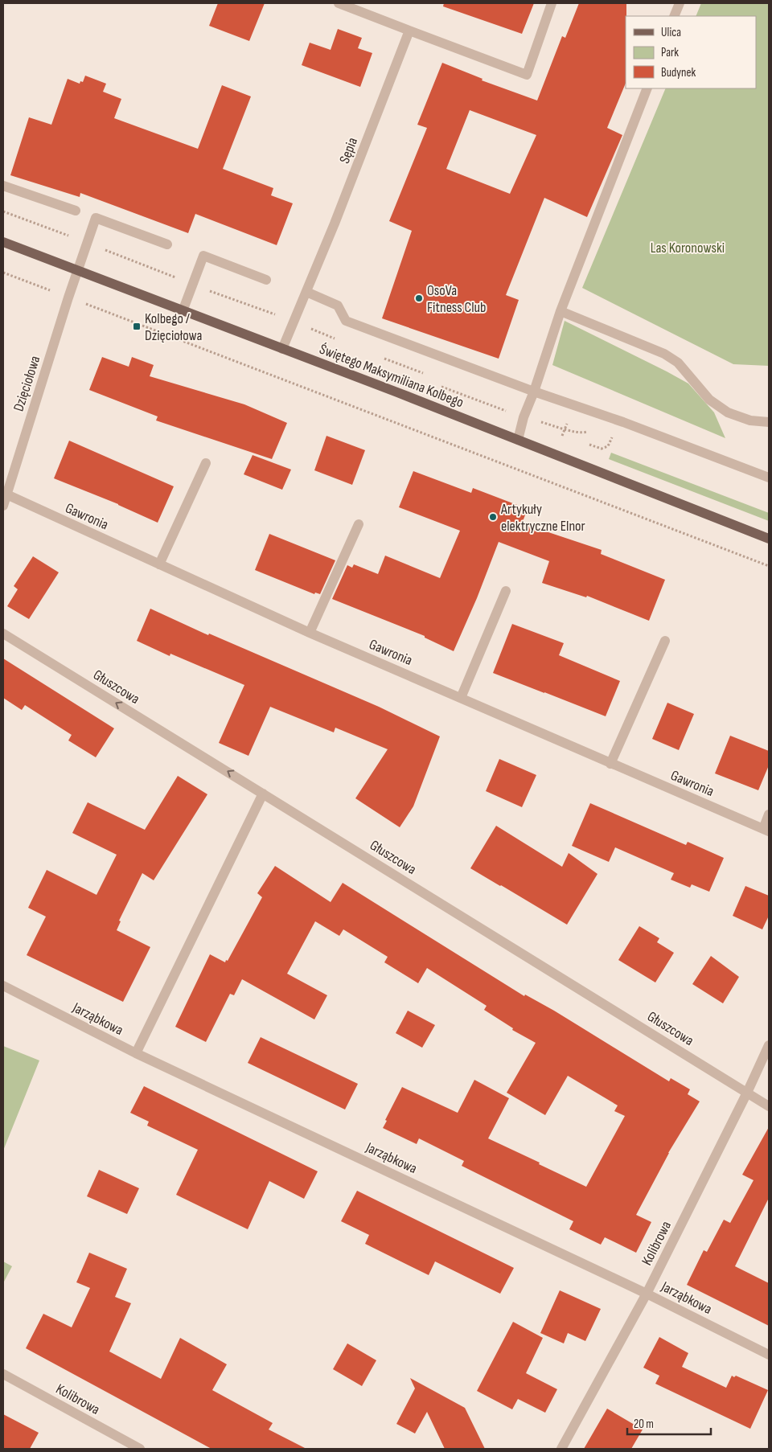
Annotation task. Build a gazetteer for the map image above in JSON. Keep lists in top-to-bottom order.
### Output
{
  "streets": {
    "main road": ["Świętego Maksymiliana Kolbego"],
    "street": [
      "Sępia",
      "Dzięciołowa",
      "Gawronia",
      "Głuszcowa",
      "Jarząbkowa",
      "Kolibrowa"
    ]
  },
  "crossings": [
    ["Sępia", "Świętego Maksymiliana Kolbego"],
    ["Świętego Maksymiliana Kolbego", "Dzięciołowa"],
    ["Dzięciołowa", "Gawronia"],
    ["Głuszcowa", "Kolibrowa"],
    ["Jarząbkowa", "Kolibrowa"]
  ],
  "parks": ["Las Koronowski"],
  "places": {
    "other": ["OsoVa Fitness Club", "Artykuły elektryczne Elnor"],
    "transit": ["Kolbego / Dzięciołowa"]
  },
  "legend": ["Ulica", "Park", "Budynek"],
  "scale_bar": "20 m"
}
